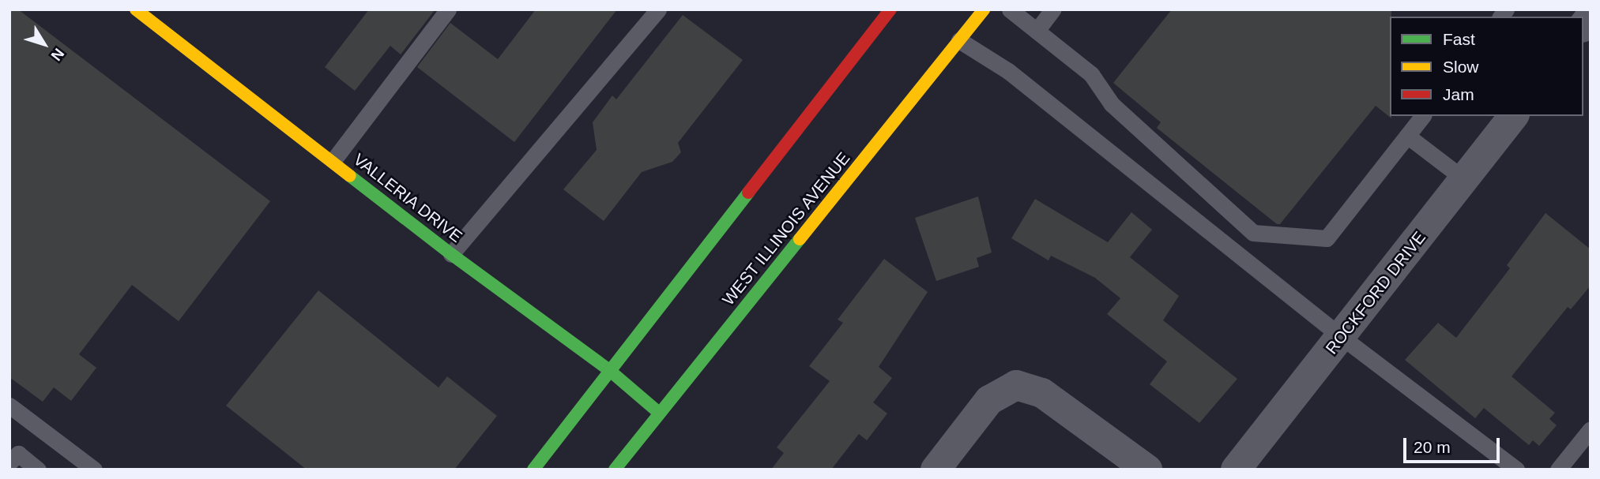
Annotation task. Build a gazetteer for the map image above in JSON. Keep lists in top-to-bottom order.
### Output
{
  "streets": {
    "main road": ["VALLERIA DRIVE", "WEST ILLINOIS AVENUE"],
    "street": ["ROCKFORD DRIVE"]
  },
  "crossings": [
    ["VALLERIA DRIVE", "WEST ILLINOIS AVENUE"]
  ],
  "legend": ["Fast", "Slow", "Jam"],
  "scale_bar": "20 m",
  "north": "bottom right"
}
